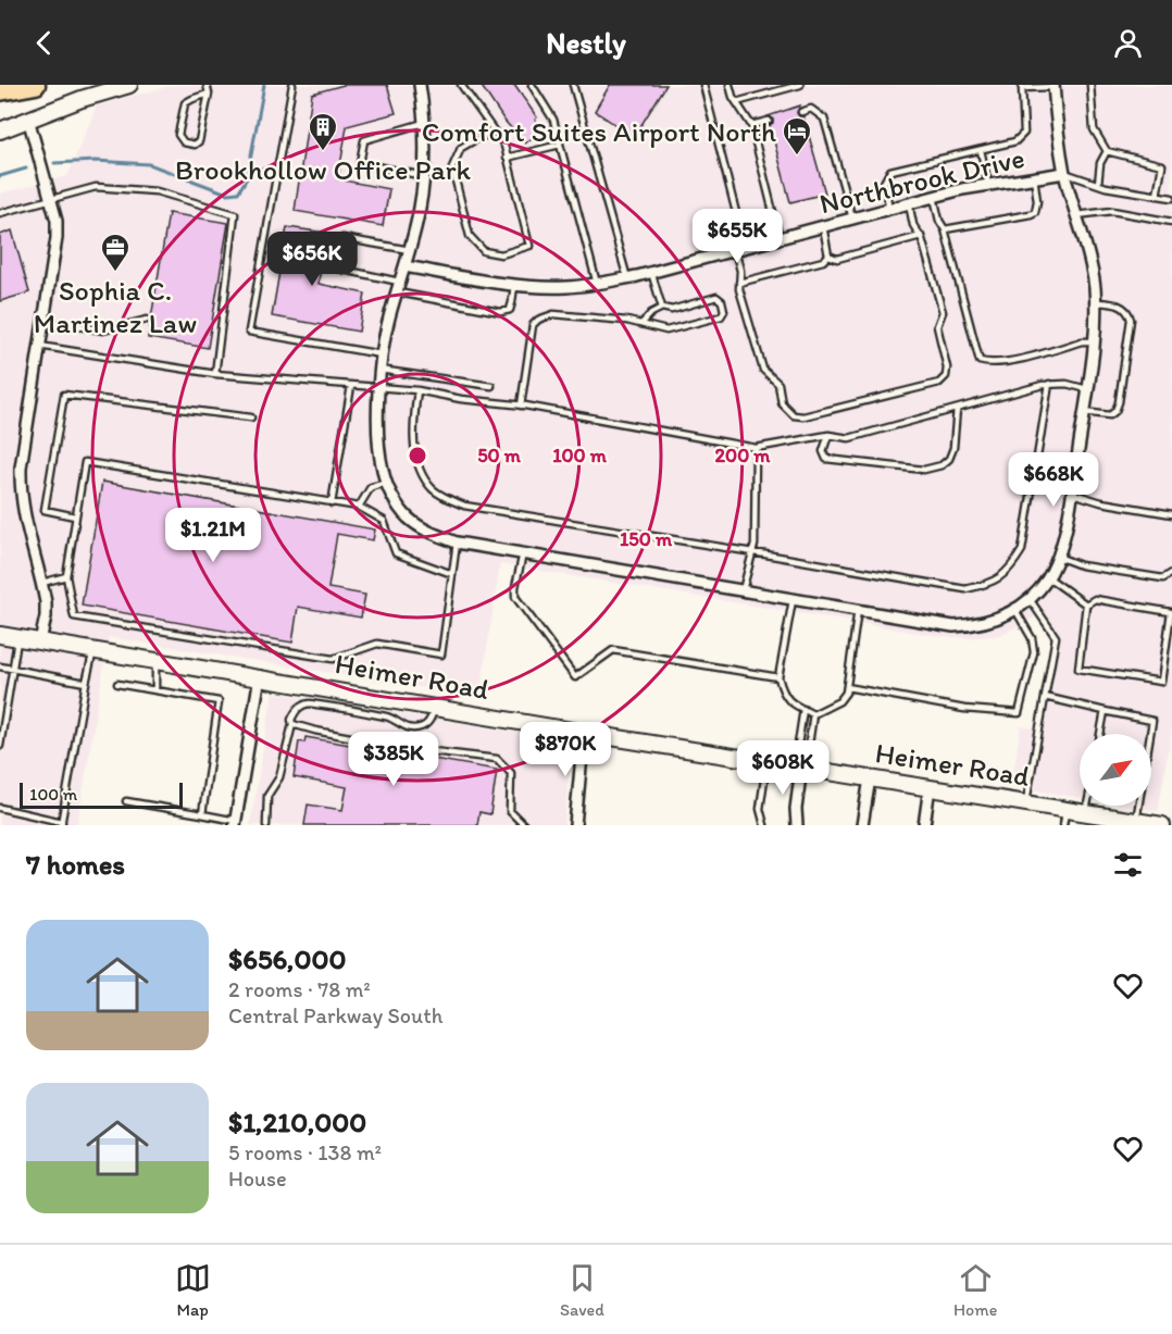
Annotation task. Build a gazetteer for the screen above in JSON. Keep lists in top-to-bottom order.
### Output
{
  "streets": {
    "street": ["Northbrook Drive", "Heimer Road"]
  },
  "places": {
    "building": ["Brookhollow Office Park"],
    "hotel": ["Comfort Suites Airport North"],
    "office": ["Sophia C. Martinez Law"]
  },
  "scale_bar": "100 m",
  "north": "top right",
  "page": {
    "header": "Nestly",
    "price": [
      "$655K",
      "$656K",
      "$668K",
      "$1.21M",
      "$870K",
      "$385K",
      "$608K"
    ],
    "scale": "100 m",
    "heading": "7 homes",
    "list": [
      {
        "name": "$656,000",
        "note": "2 rooms · 78 m² · Central Parkway South"
      },
      {
        "name": "$1,210,000",
        "note": "5 rooms · 138 m² · House"
      }
    ],
    "tabs": ["Map", "Saved", "Home"]
  },
  "rings": [
    "50 m",
    "100 m",
    "200 m",
    "150 m"
  ]
}
